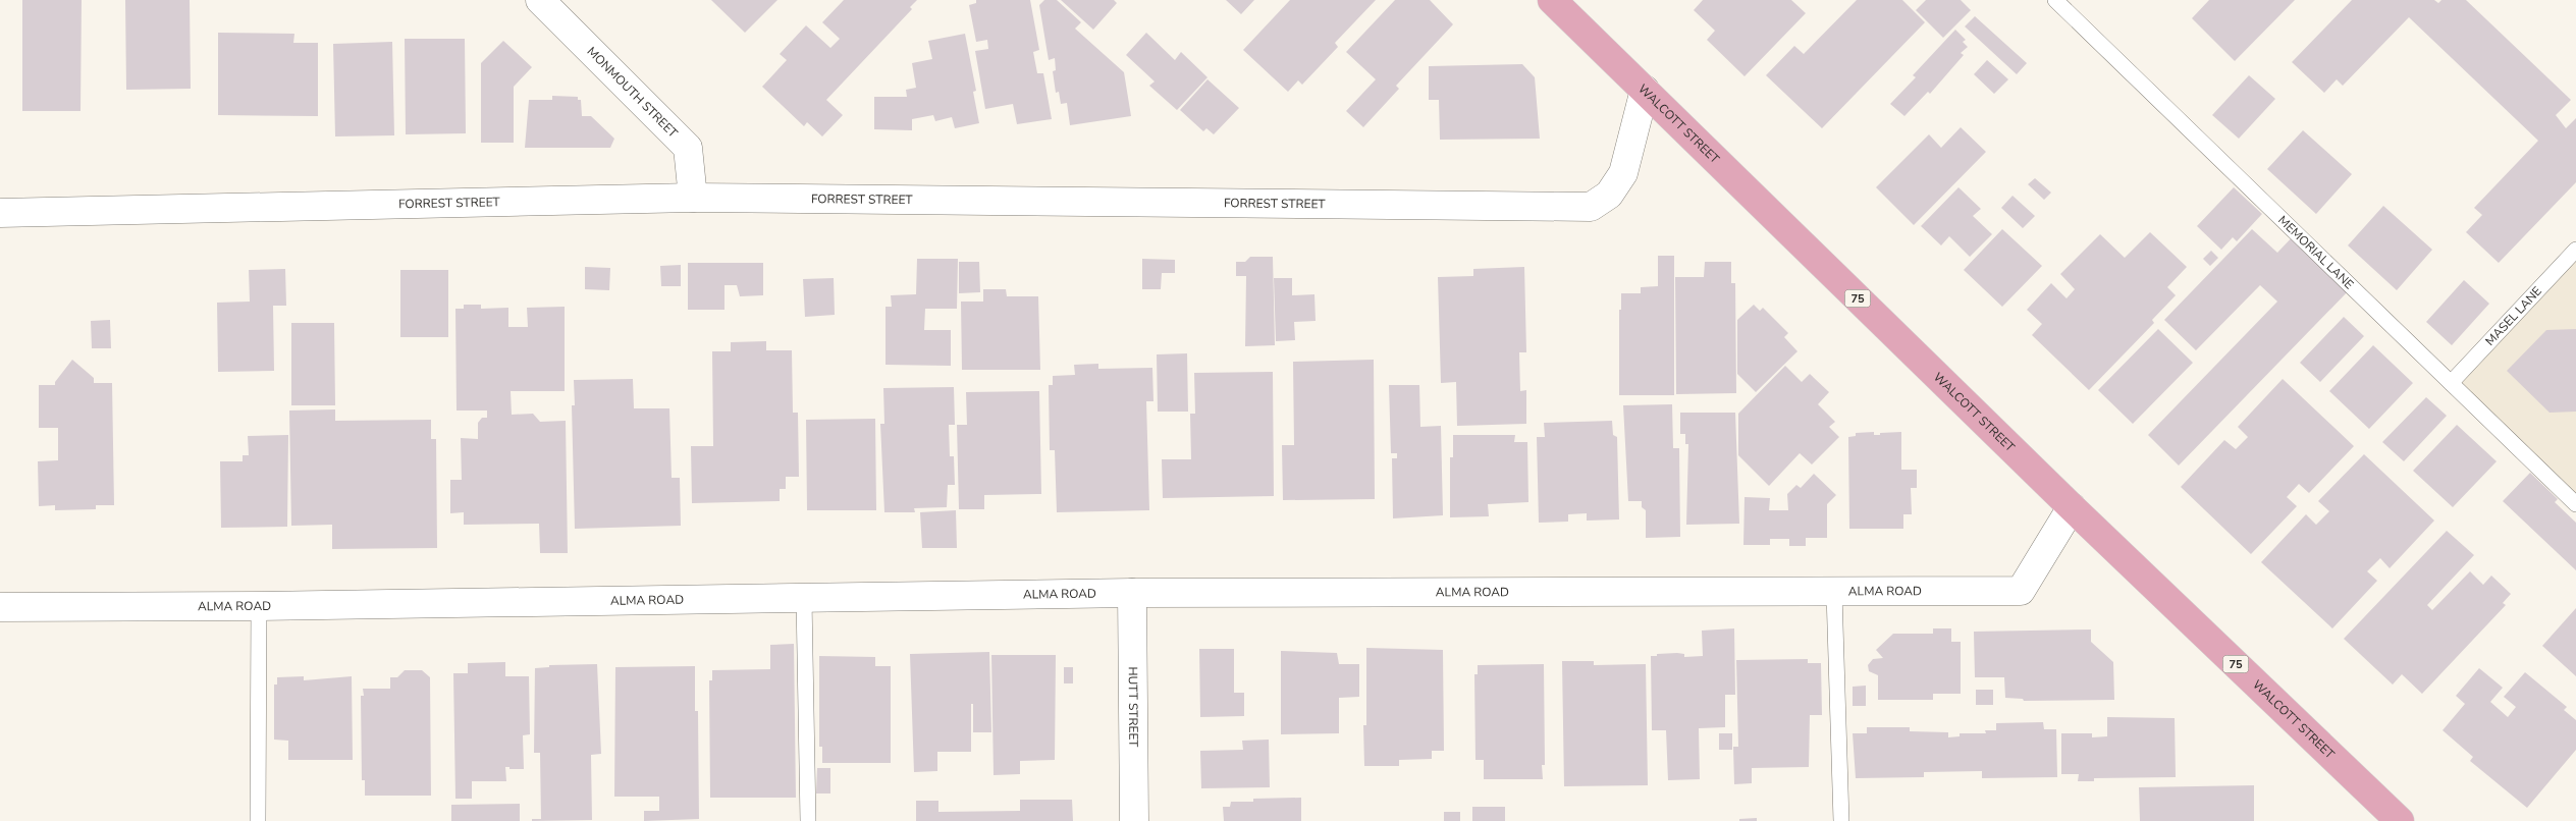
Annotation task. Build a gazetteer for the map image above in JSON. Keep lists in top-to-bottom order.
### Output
{
  "streets": {
    "main road": ["WALCOTT STREET", "75"],
    "street": [
      "MONMOUTH STREET",
      "FORREST STREET",
      "ALMA ROAD",
      "HUTT STREET"
    ],
    "lane": ["MEMORIAL LANE", "MASEL LANE"]
  },
  "crossings": [
    ["MONMOUTH STREET", "FORREST STREET"],
    ["WALCOTT STREET", "FORREST STREET"],
    ["WALCOTT STREET", "ALMA ROAD"],
    ["MEMORIAL LANE", "MASEL LANE"],
    ["ALMA ROAD", "HUTT STREET"]
  ]
}
